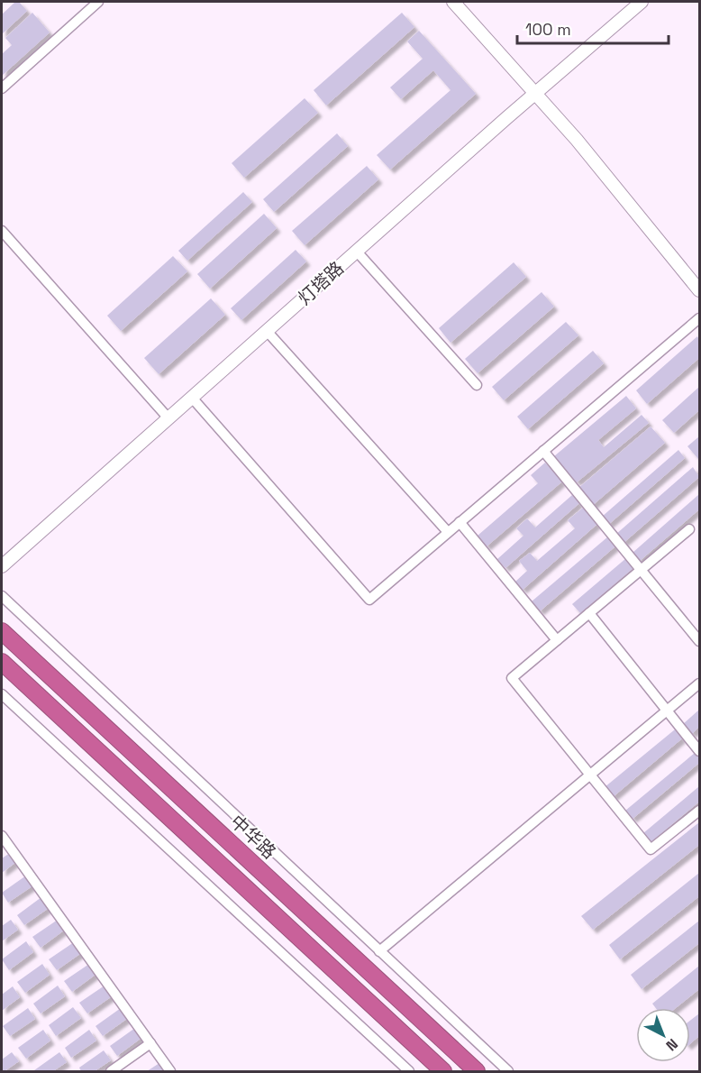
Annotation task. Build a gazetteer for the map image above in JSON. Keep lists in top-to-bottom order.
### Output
{
  "streets": {
    "highway": ["中华路"],
    "street": ["灯塔路"]
  },
  "scale_bar": "100 m",
  "north": "bottom right"
}
